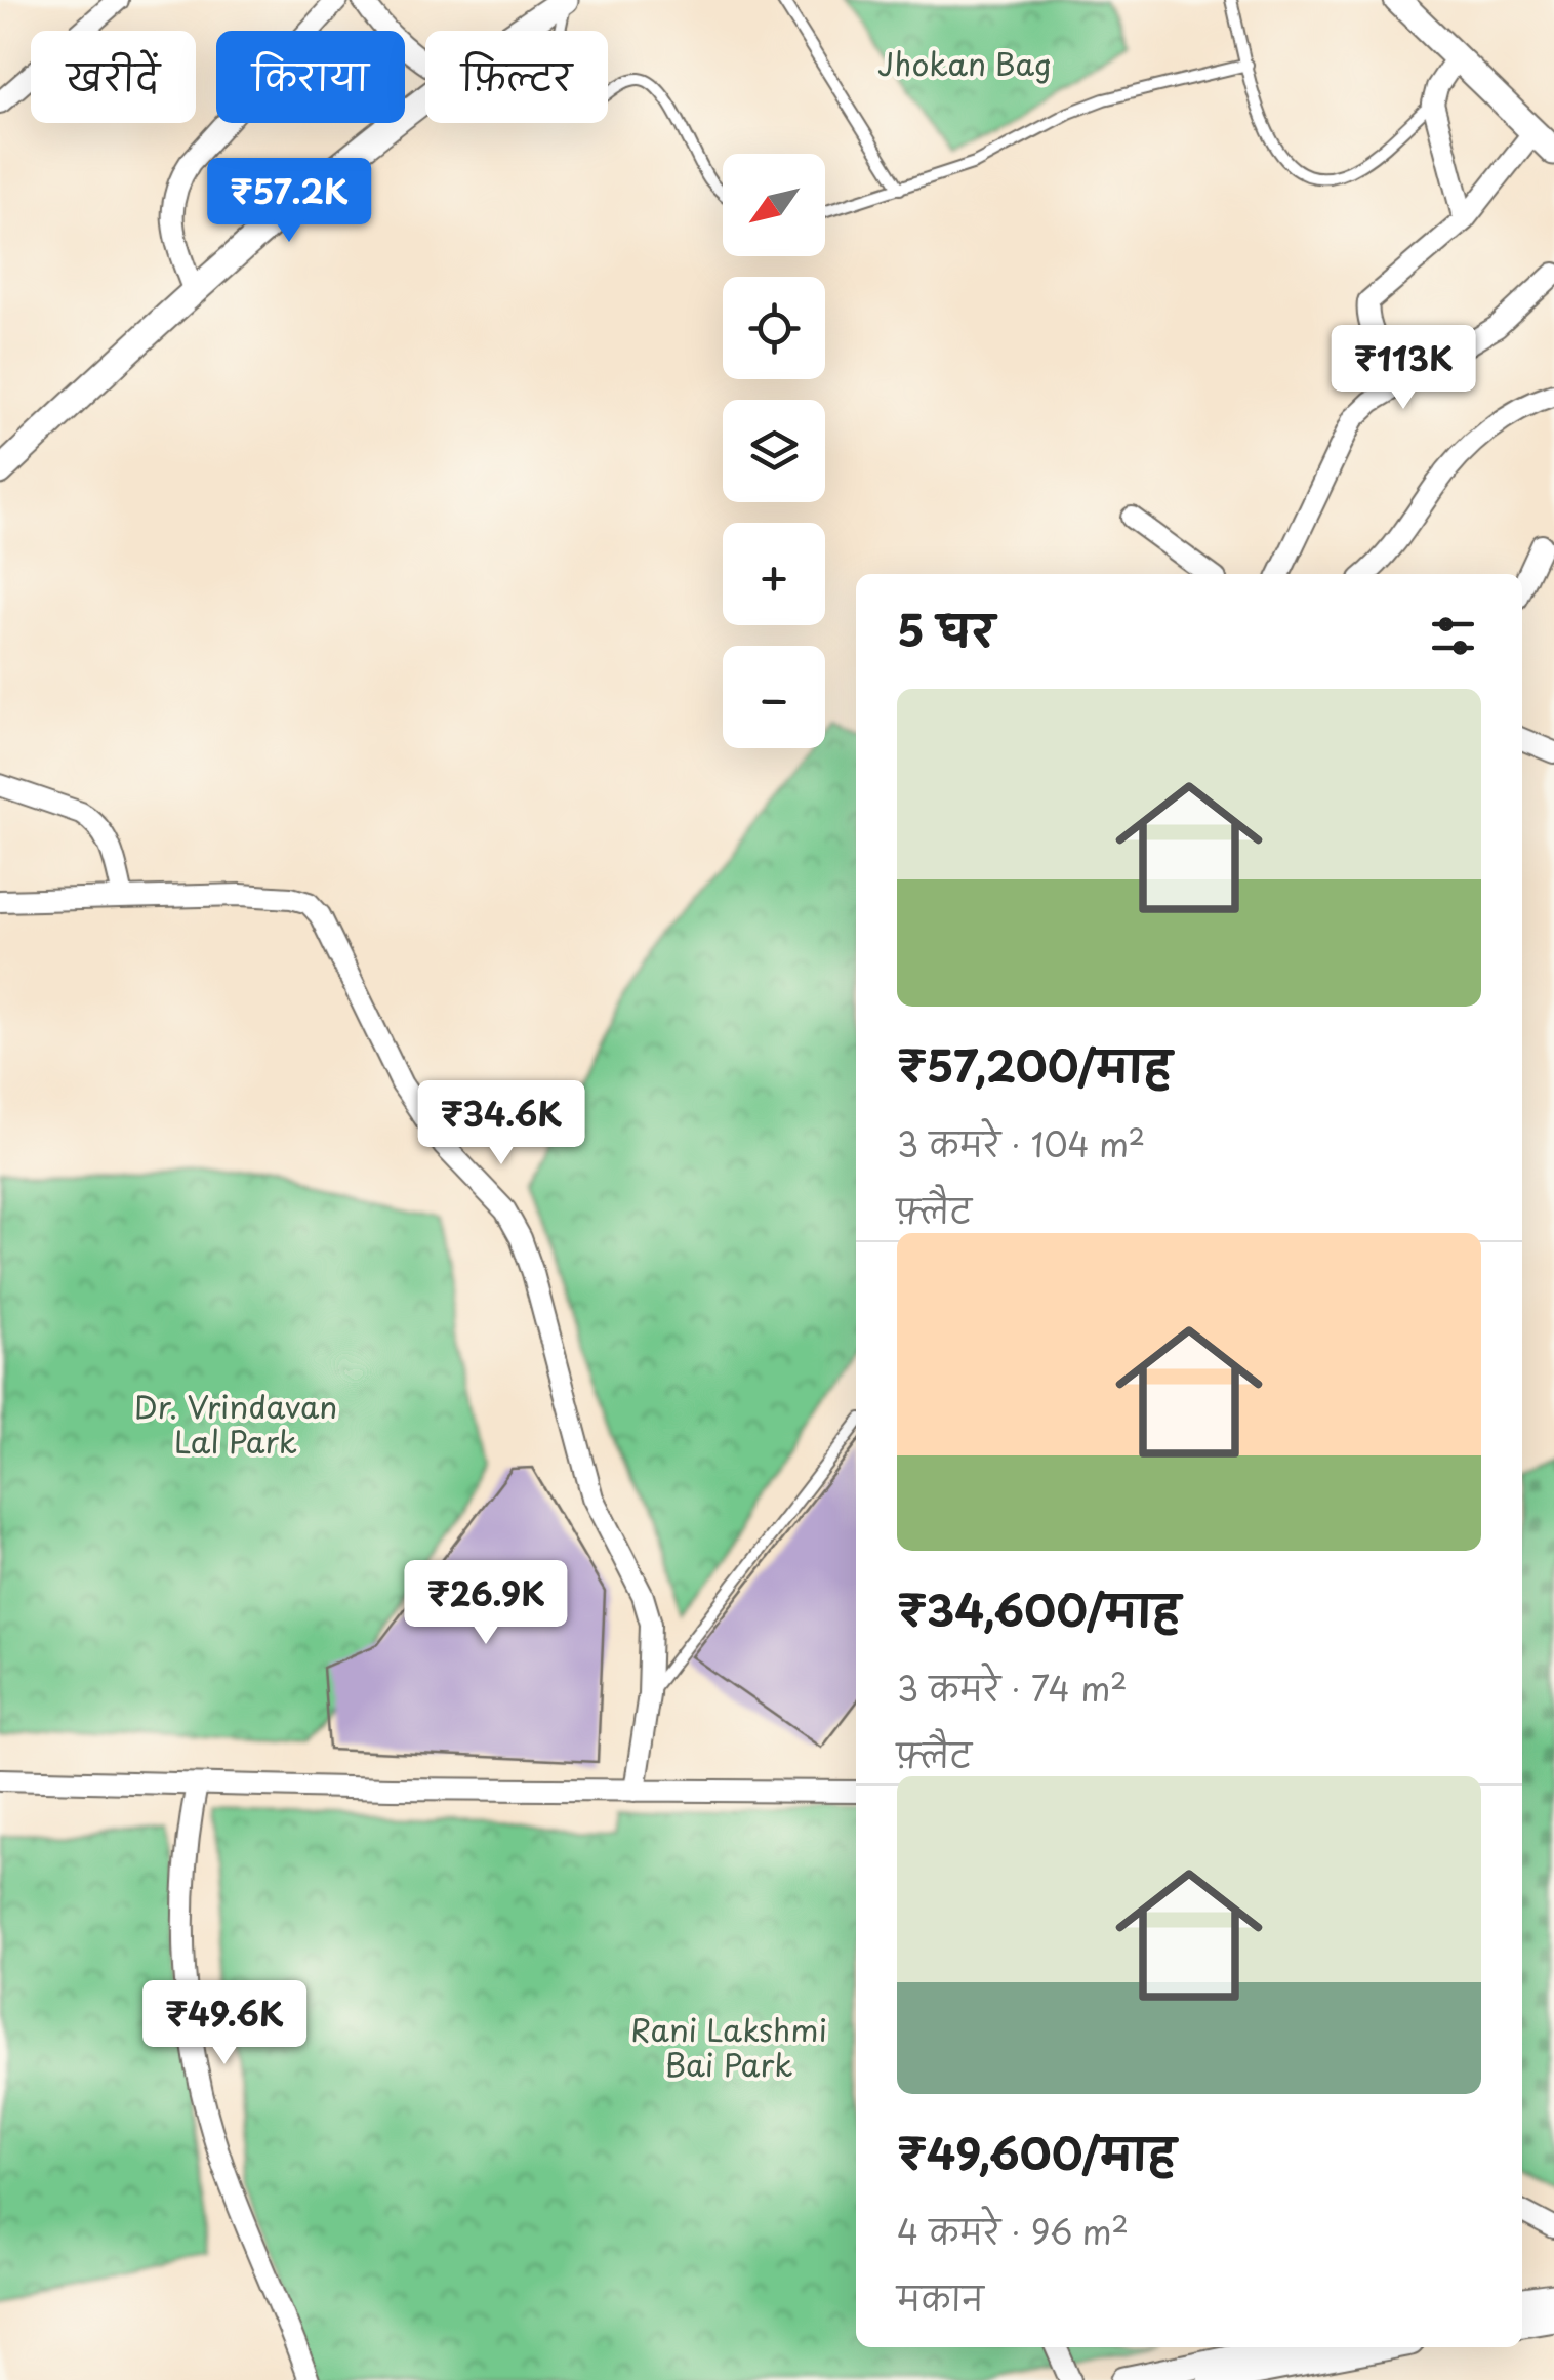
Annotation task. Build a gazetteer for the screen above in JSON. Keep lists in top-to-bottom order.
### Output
{
  "parks": ["Jhokan Bag", "Dr. Vrindavan Lal Park", "Rani Lakshmi Bai Park"],
  "north": "bottom left",
  "page": {
    "chip": ["खरीदें", "किराया", "फ़िल्टर"],
    "map_buttons": ["+", "−"],
    "price": [
      "₹57.2K",
      "₹113K",
      "₹34.6K",
      "₹26.9K",
      "₹49.6K"
    ],
    "heading": "5 घर",
    "list": [
      {
        "name": "₹57,200/माह",
        "note": "3 कमरे · 104 m² · फ़्लैट"
      },
      {
        "name": "₹34,600/माह",
        "note": "3 कमरे · 74 m² · फ़्लैट"
      },
      {
        "name": "₹49,600/माह",
        "note": "4 कमरे · 96 m² · मकान"
      }
    ]
  }
}
